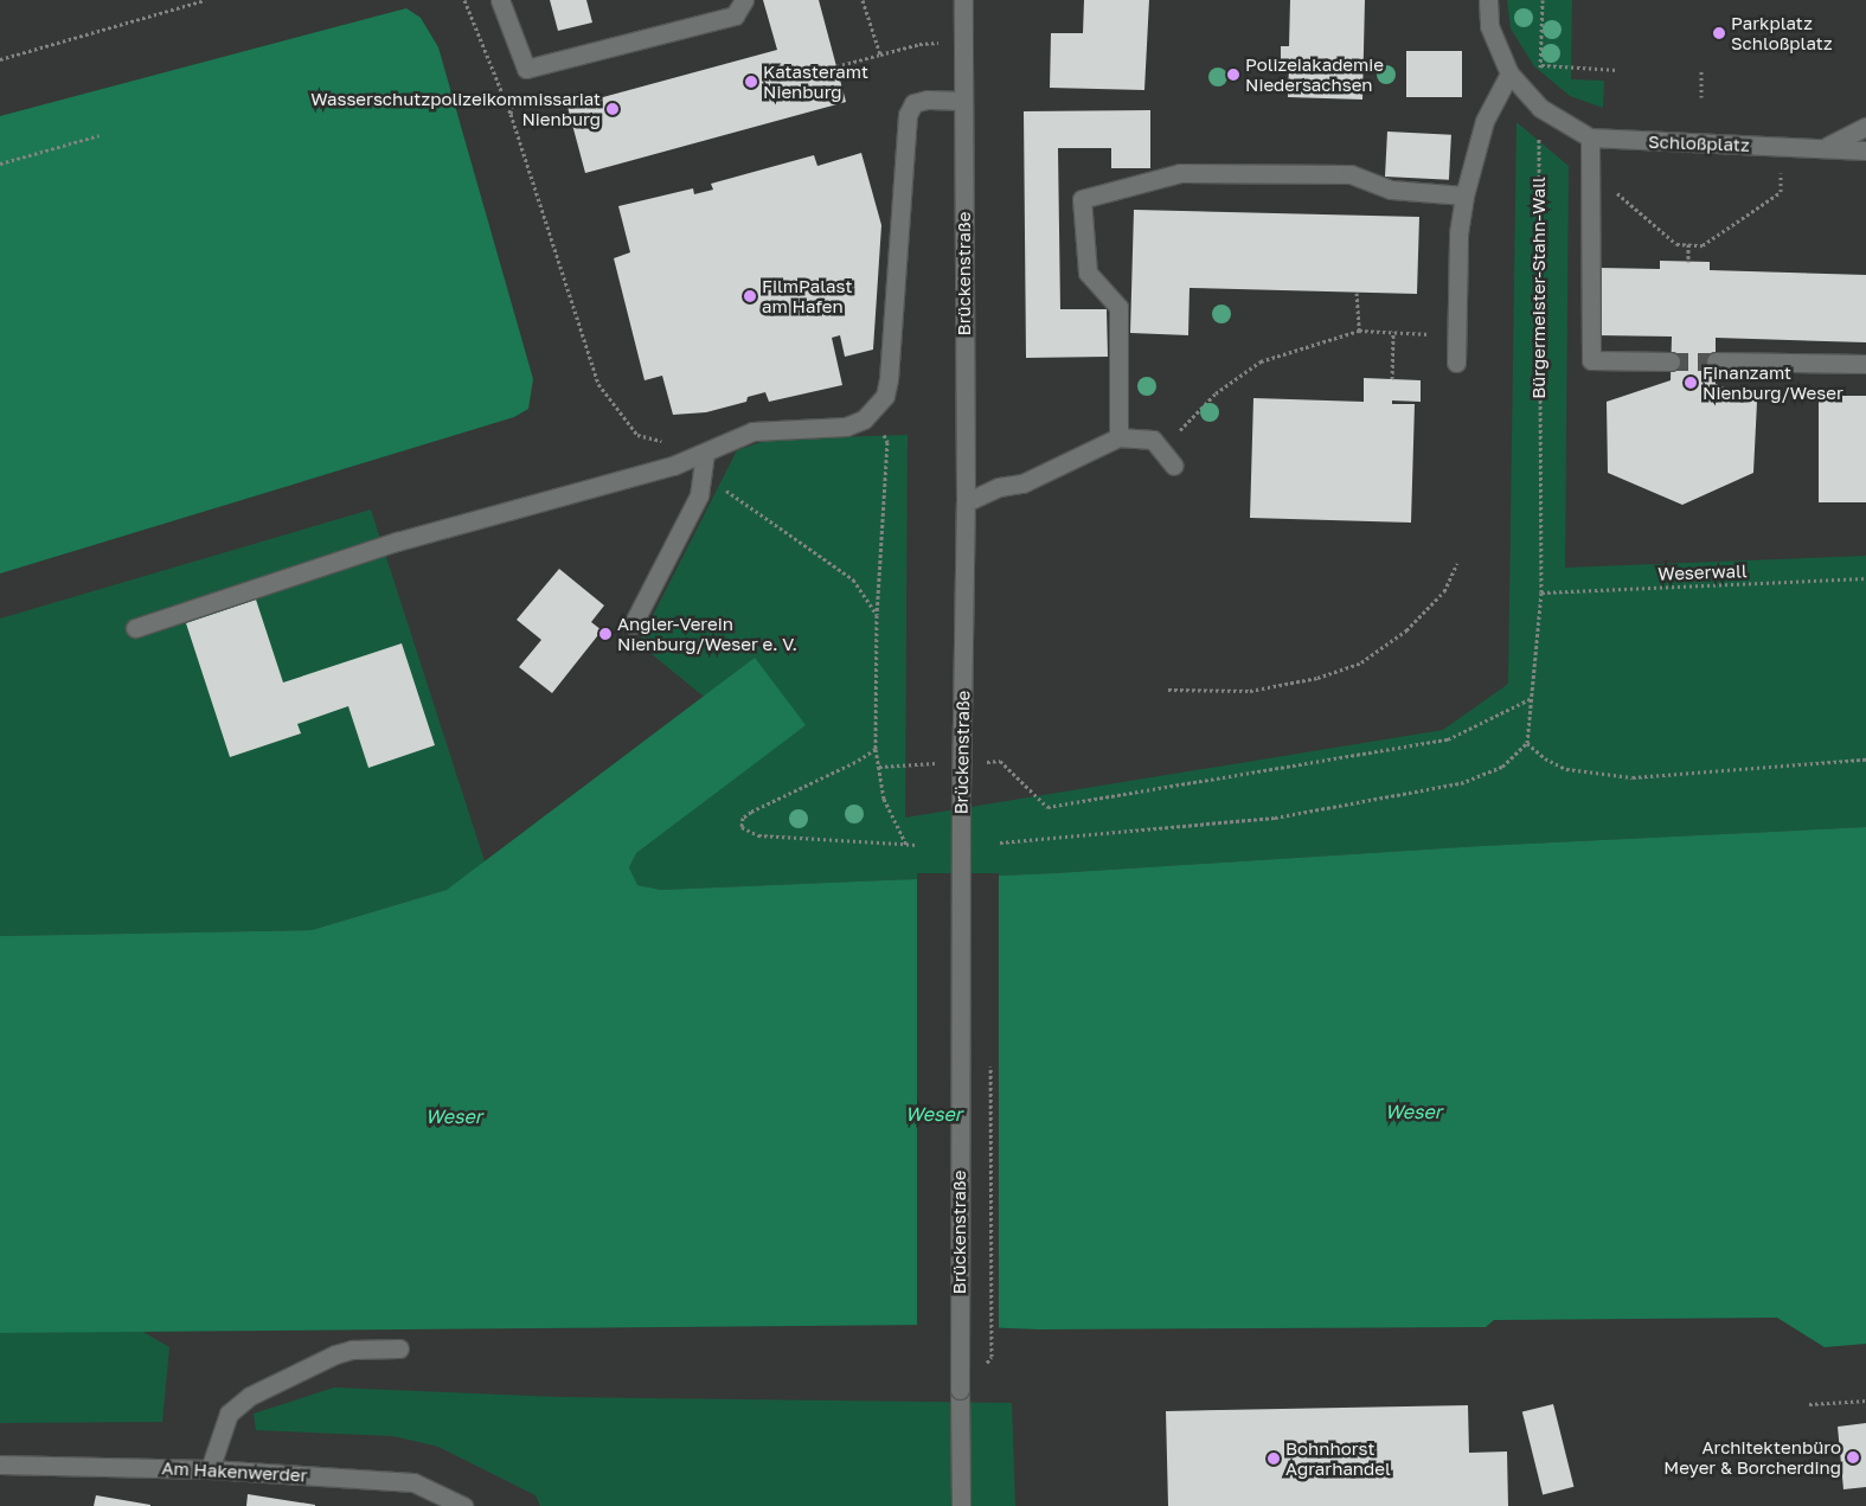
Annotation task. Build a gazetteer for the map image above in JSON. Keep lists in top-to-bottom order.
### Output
{
  "streets": {
    "street": ["Schloßplatz", "Brückenstraße", "Am Hakenwerder"],
    "path": ["Bürgermeister-Stahn-Wall", "Weserwall"]
  },
  "crossings": [
    ["Schloßplatz", "Bürgermeister-Stahn-Wall"],
    ["Bürgermeister-Stahn-Wall", "Weserwall"]
  ],
  "water": ["Weser"],
  "places": [
    "Parkplatz Schloßplatz",
    "Polizeiakademie Niedersachsen",
    "Katasteramt Nienburg",
    "Wasserschutzpolizeikommissariat Nienburg",
    "FilmPalast am Hafen",
    "Finanzamt Nienburg/Weser",
    "Angler-Verein Nienburg/Weser e. V.",
    "Architektenbüro Meyer & Borcherding",
    "Bohnhorst Agrarhandel"
  ]
}
